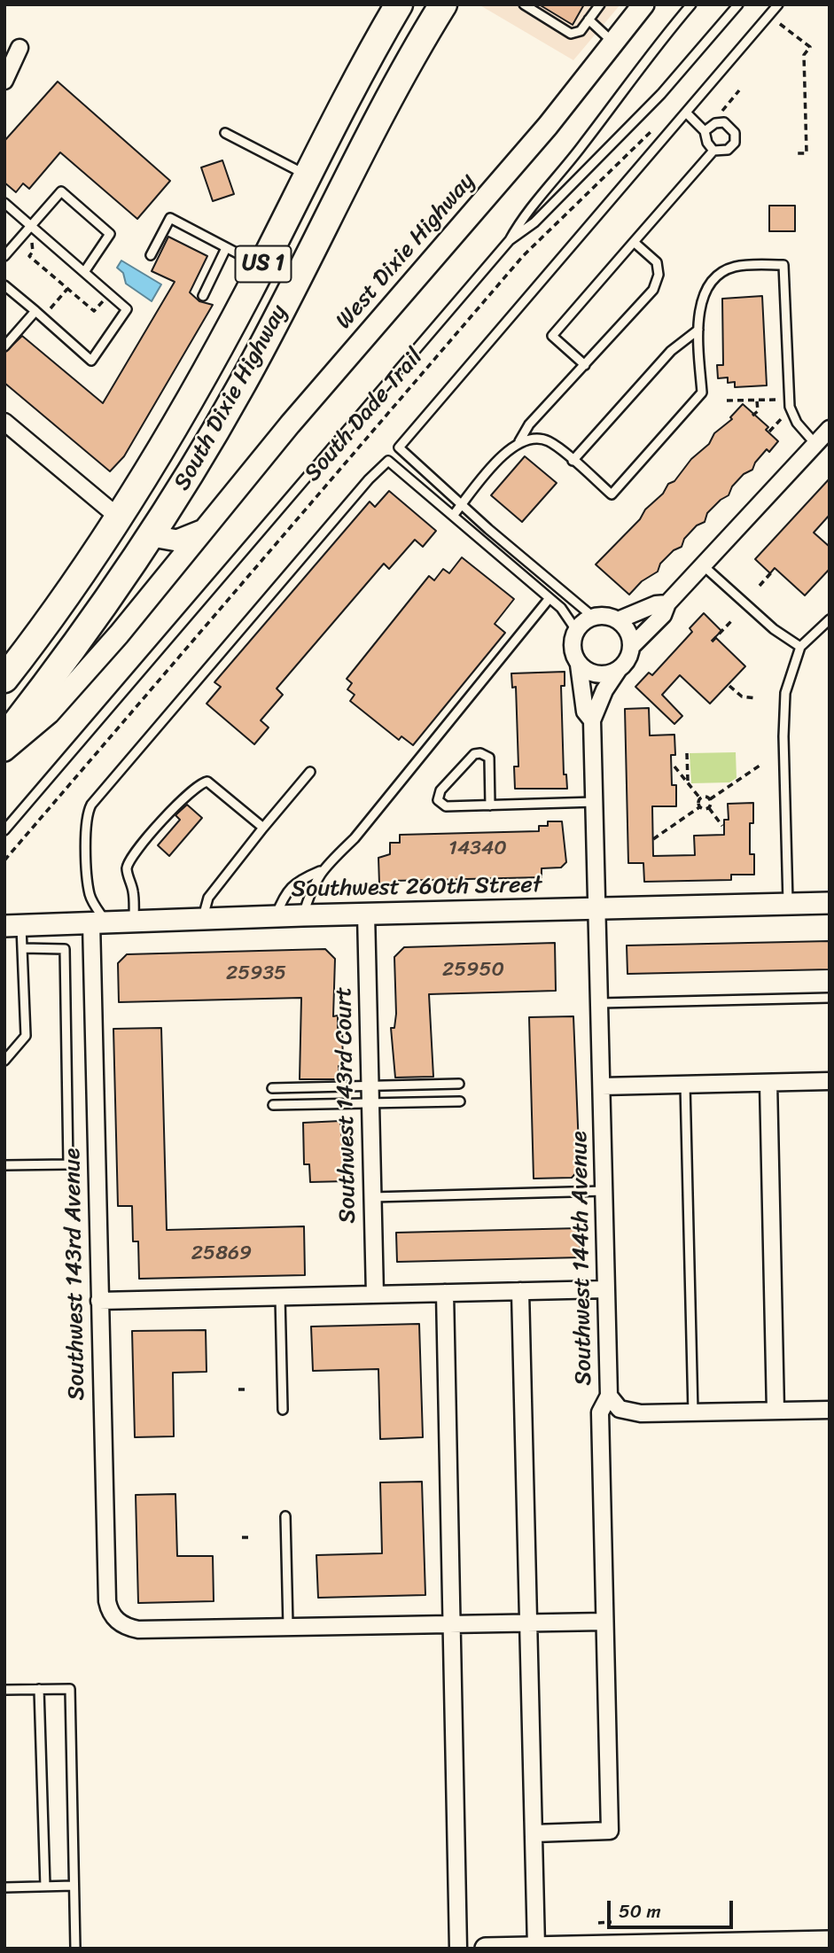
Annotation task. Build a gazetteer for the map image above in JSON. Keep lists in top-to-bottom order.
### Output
{
  "streets": {
    "highway": ["US 1", "South Dixie Highway"],
    "street": [
      "West Dixie Highway",
      "Southwest 260th Street",
      "Southwest 143rd Court",
      "Southwest 144th Avenue",
      "Southwest 143rd Avenue"
    ],
    "path": ["South Dade Trail"]
  },
  "crossings": [
    ["US 1", "South Dixie Highway"],
    ["Southwest 260th Street", "Southwest 143rd Court"],
    ["Southwest 260th Street", "Southwest 144th Avenue"],
    ["Southwest 260th Street", "Southwest 143rd Avenue"]
  ],
  "house_numbers": [
    "14340",
    "25950",
    "25935",
    "25869"
  ],
  "scale_bar": "50 m"
}
